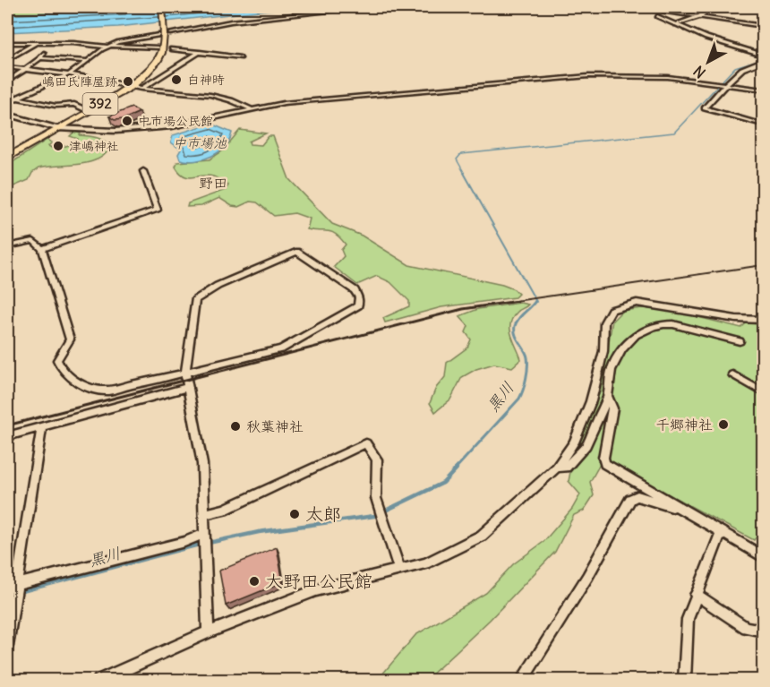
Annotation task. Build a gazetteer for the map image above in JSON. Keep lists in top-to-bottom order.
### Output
{
  "streets": {
    "main road": ["392"]
  },
  "districts": ["野田"],
  "water": ["中市場池", "黒川"],
  "places": [
    "白神時",
    "嶋田氏陣屋跡",
    "中市場公民館",
    "津嶋神社",
    "千郷神社",
    "秋葉神社",
    "太郎",
    "大野田公民館"
  ],
  "north": "bottom left"
}
